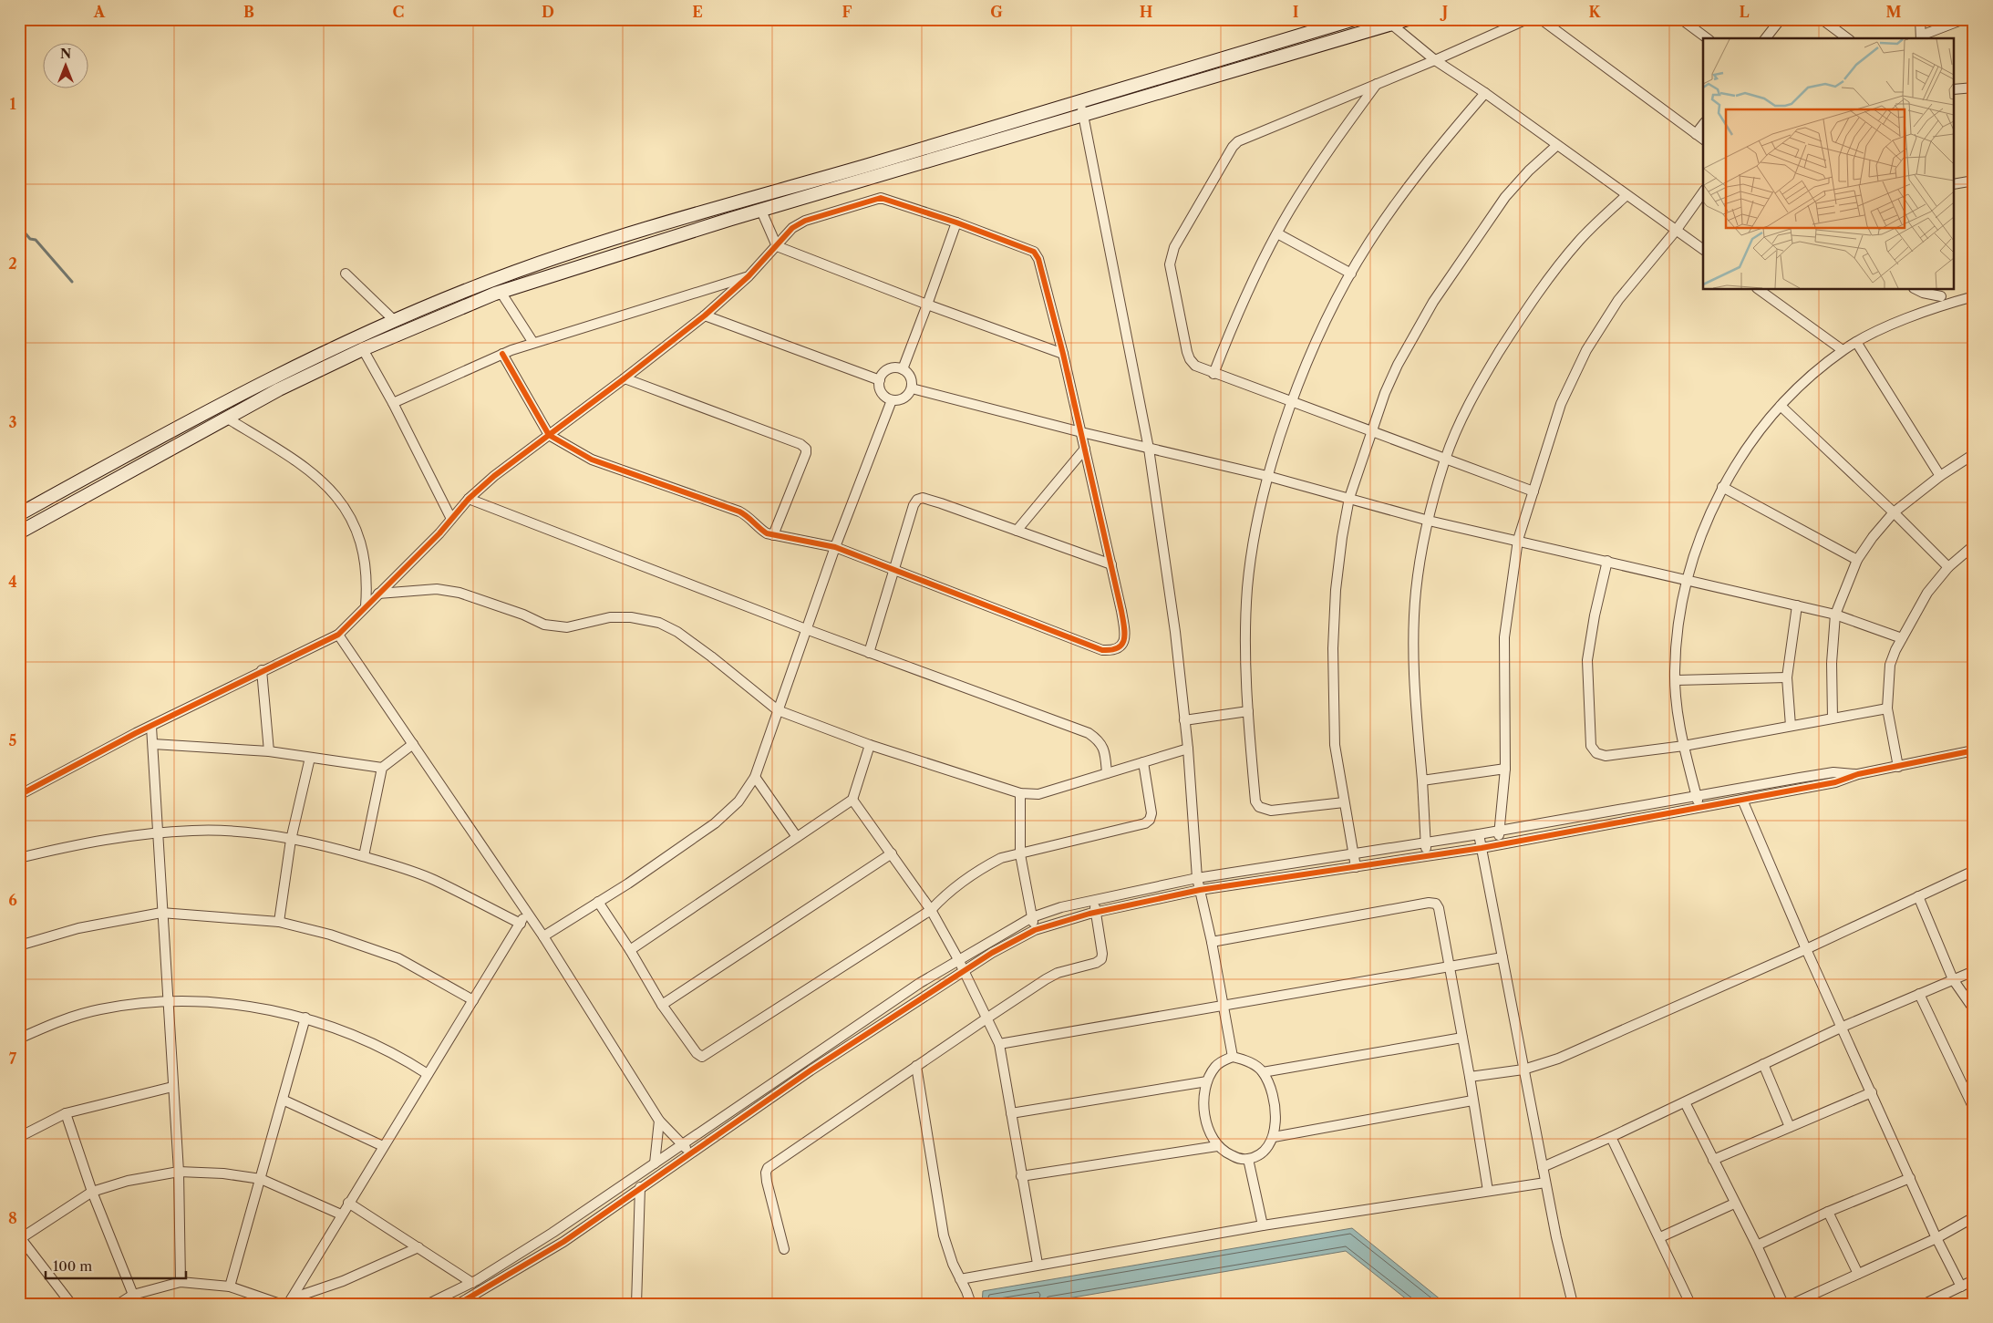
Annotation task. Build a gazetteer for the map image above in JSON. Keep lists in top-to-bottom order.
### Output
{
  "scale_bar": "100 m",
  "north": "top",
  "grid": {
    "columns": [
      "A",
      "B",
      "C",
      "D",
      "E",
      "F",
      "G",
      "H",
      "I",
      "J",
      "K",
      "L",
      "M"
    ],
    "rows": [
      "1",
      "2",
      "3",
      "4",
      "5",
      "6",
      "7",
      "8"
    ]
  }
}
